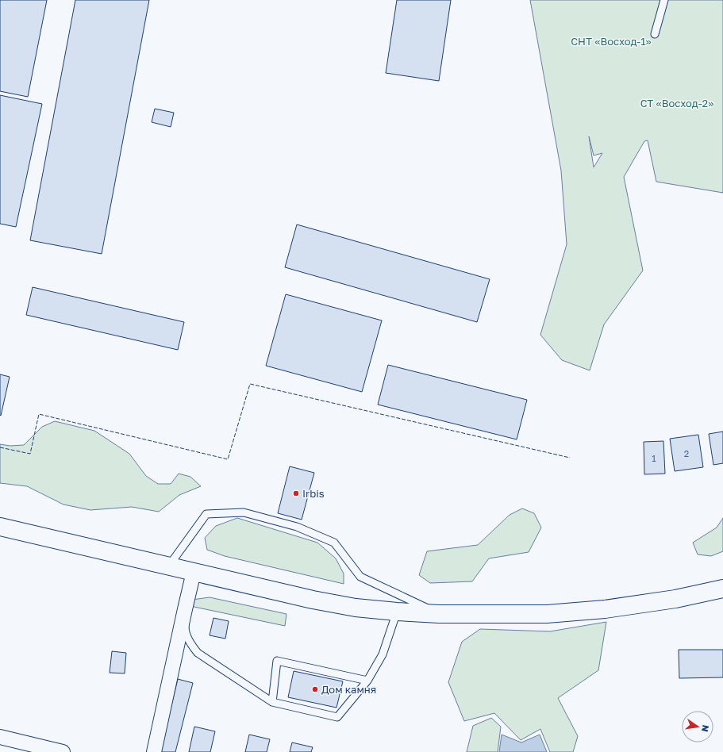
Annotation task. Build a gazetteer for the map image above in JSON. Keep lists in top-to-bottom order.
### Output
{
  "parks": ["СНТ «Восход-1»", "СТ «Восход-2»"],
  "places": ["Irbis", "Дом камня"],
  "house_numbers": ["2", "1"],
  "north": "right"
}
